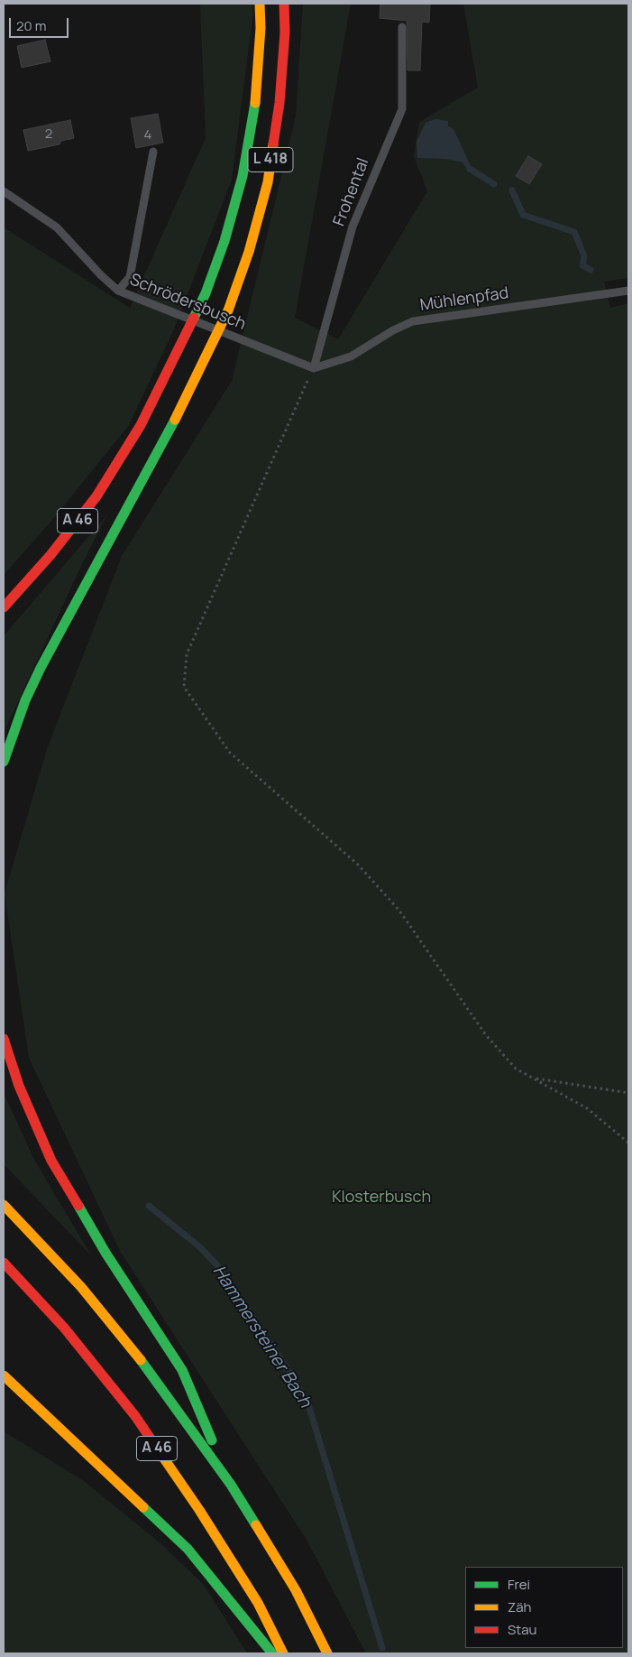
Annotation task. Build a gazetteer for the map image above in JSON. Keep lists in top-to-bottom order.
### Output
{
  "streets": {
    "highway": ["L 418", "A 46"],
    "lane": ["Frohental", "Mühlenpfad", "Schrödersbusch"]
  },
  "crossings": [
    ["L 418", "A 46"],
    ["Frohental", "Mühlenpfad"],
    ["Frohental", "Schrödersbusch"],
    ["Mühlenpfad", "Schrödersbusch"]
  ],
  "water": ["Hammersteiner Bach"],
  "parks": ["Klosterbusch"],
  "house_numbers": ["2", "4"],
  "legend": ["Frei", "Zäh", "Stau"],
  "scale_bar": "20 m"
}
